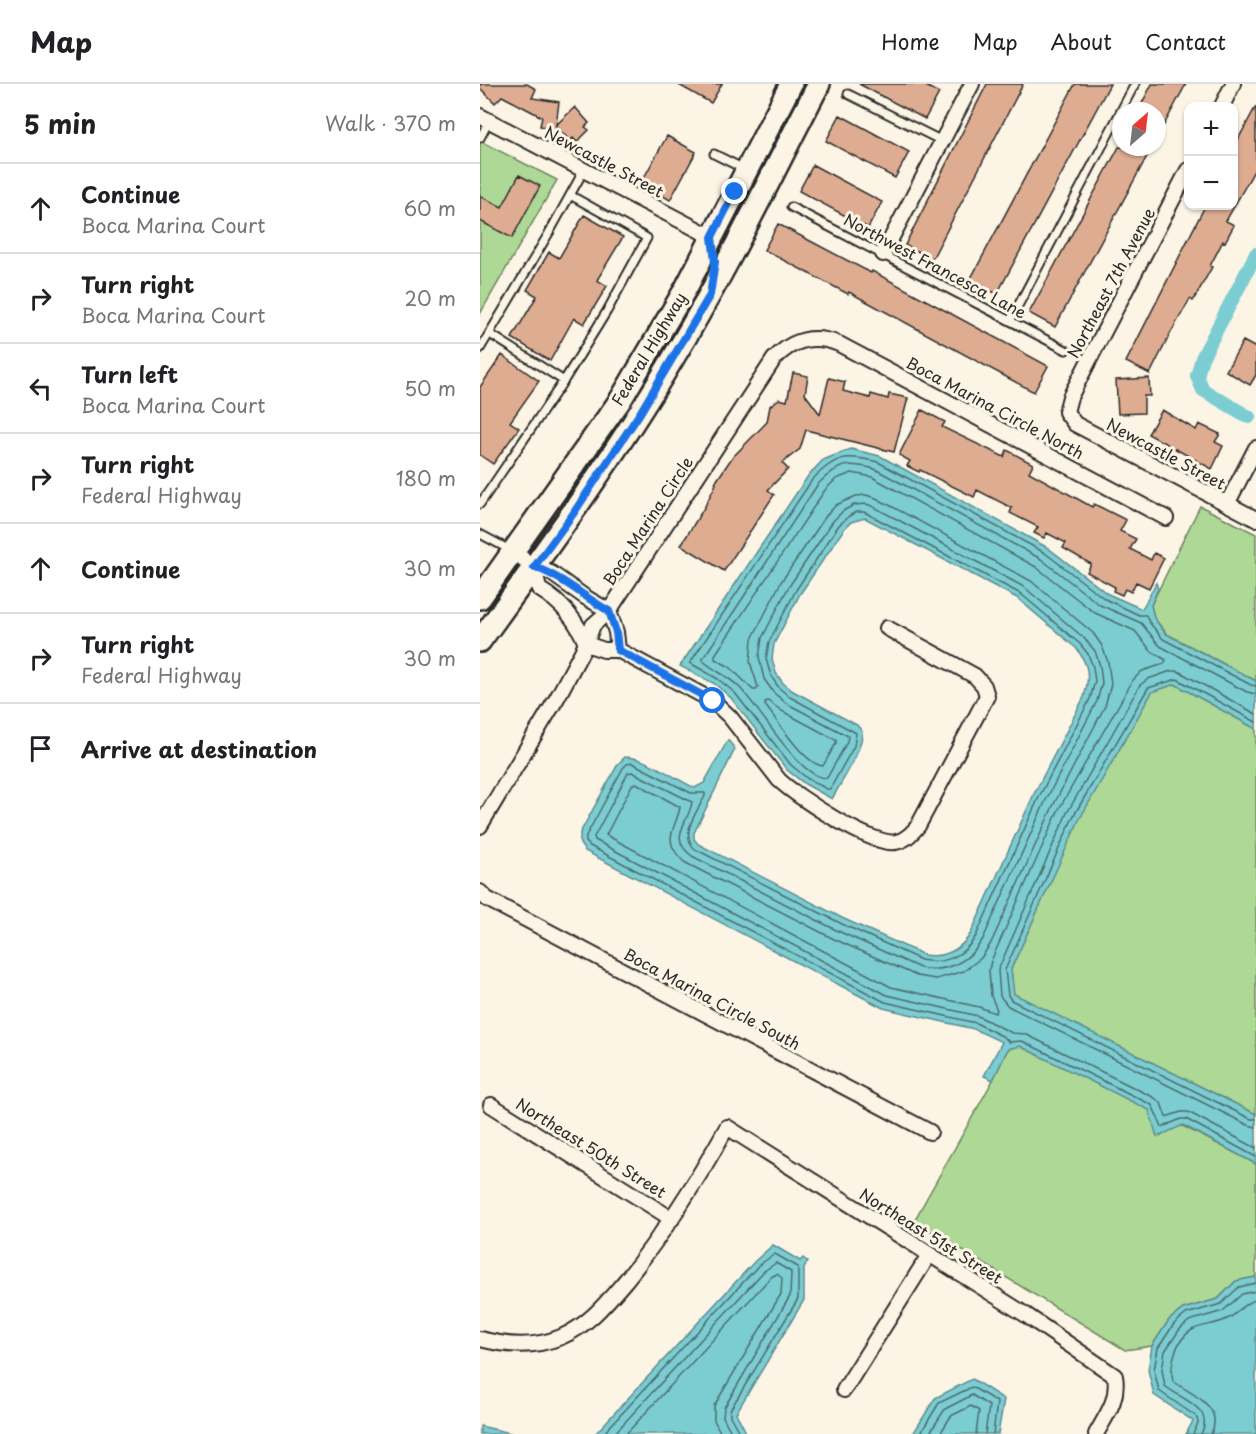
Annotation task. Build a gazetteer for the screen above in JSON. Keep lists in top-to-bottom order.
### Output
{
  "streets": {
    "main road": ["Federal Highway"],
    "street": [
      "Newcastle Street",
      "Northeast 7th Avenue",
      "Boca Marina Circle North",
      "Boca Marina Circle",
      "Boca Marina Circle South",
      "Northeast 50th Street",
      "Northeast 51st Street"
    ],
    "lane": ["Northwest Francesca Lane"]
  },
  "crossings": [
    ["Newcastle Street", "Northeast 7th Avenue"],
    ["Newcastle Street", "Federal Highway"],
    ["Boca Marina Circle North", "Boca Marina Circle"],
    ["Northeast 50th Street", "Northeast 51st Street"]
  ],
  "north": "top right",
  "page": {
    "header": "Map",
    "nav": [
      "Home",
      "Map",
      "About",
      "Contact"
    ],
    "heading": ["5 min", "Walk · 370 m"],
    "map_buttons": ["+", "−"],
    "list": [
      ["Continue", "Boca Marina Court", "60 m"],
      ["Turn right", "Boca Marina Court", "20 m"],
      ["Turn left", "Boca Marina Court", "50 m"],
      ["Turn right", "Federal Highway", "180 m"],
      ["Continue", "30 m"],
      ["Turn right", "Federal Highway", "30 m"],
      "Arrive at destination"
    ]
  }
}
